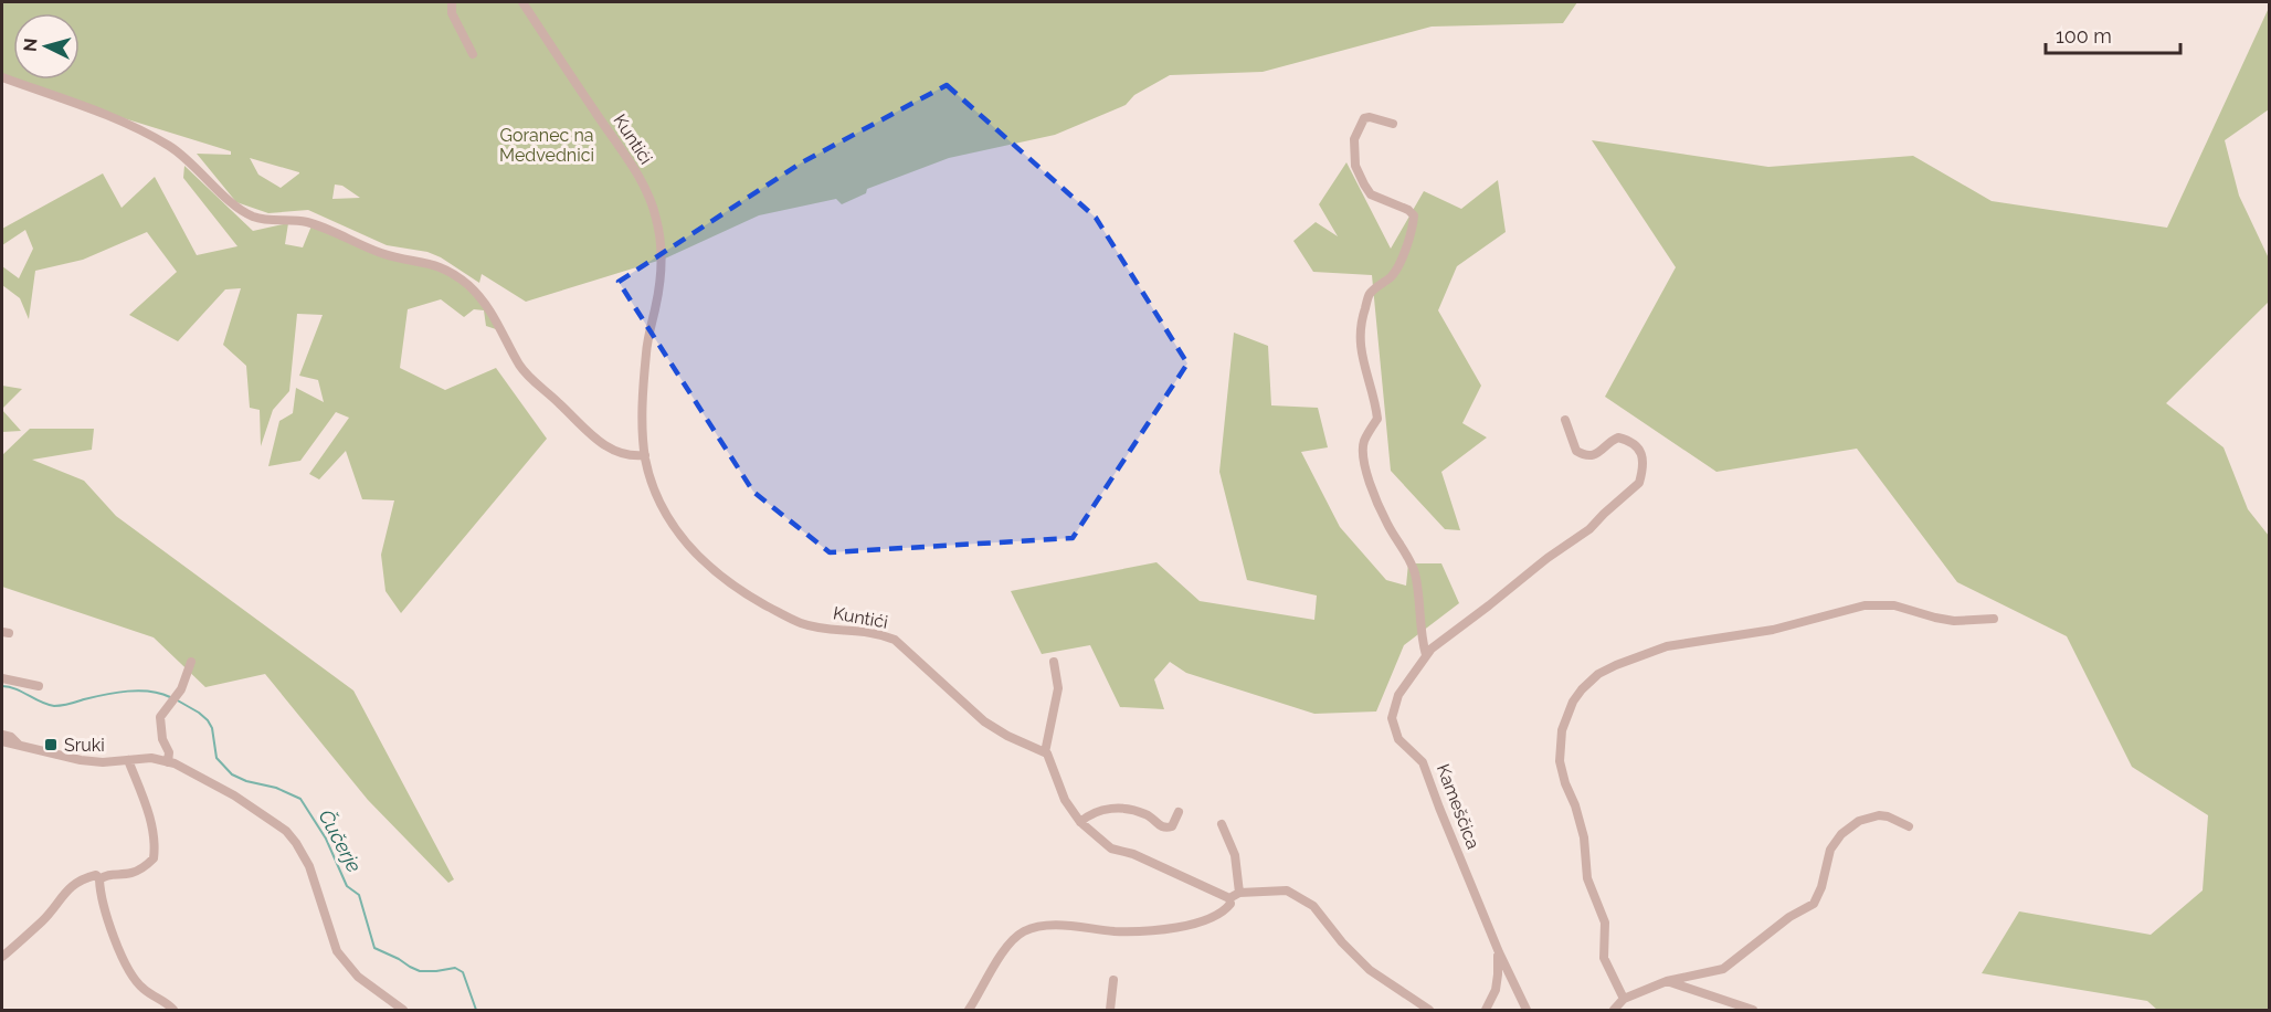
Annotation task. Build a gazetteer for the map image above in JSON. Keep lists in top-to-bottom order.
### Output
{
  "streets": {
    "street": ["Kuntići", "Kameščica"]
  },
  "water": ["Čučerje"],
  "parks": ["Goranec na Medvednici"],
  "places": {
    "transit": ["Sruki"]
  },
  "scale_bar": "100 m",
  "north": "left"
}
